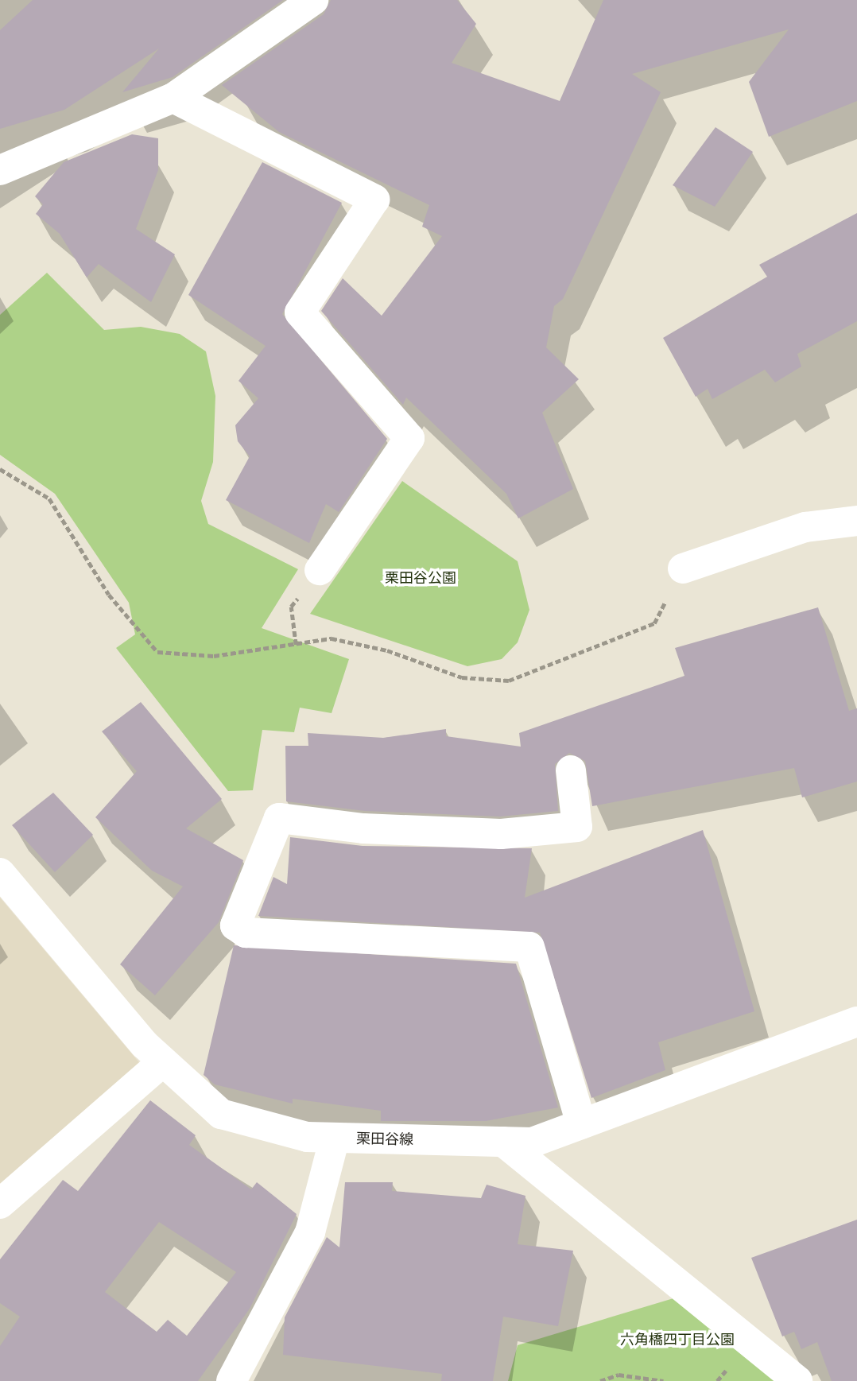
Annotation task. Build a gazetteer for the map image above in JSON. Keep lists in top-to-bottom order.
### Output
{
  "streets": {
    "street": ["栗田谷線"]
  },
  "parks": ["栗田谷公園", "六角橋四丁目公園"]
}
